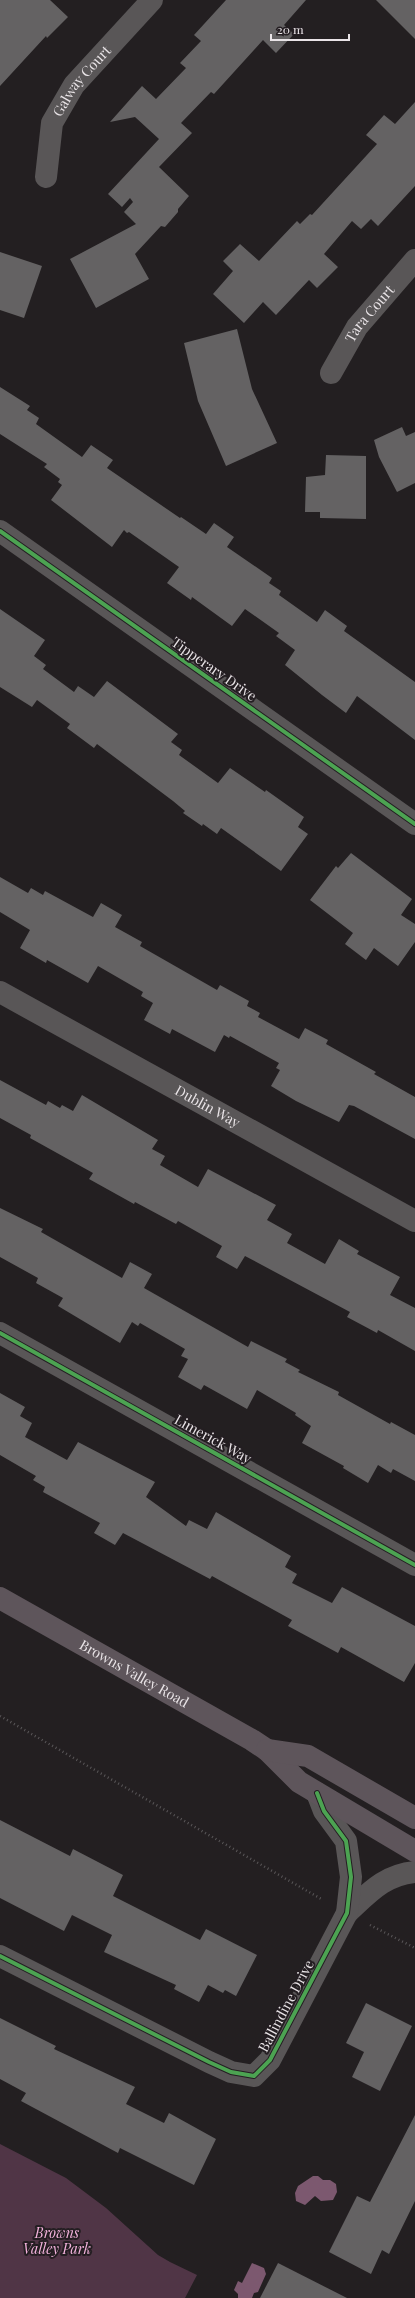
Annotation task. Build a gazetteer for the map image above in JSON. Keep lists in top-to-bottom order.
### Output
{
  "streets": {
    "main road": ["Browns Valley Road"],
    "street": [
      "Galway Court",
      "Tara Court",
      "Tipperary Drive",
      "Dublin Way",
      "Limerick Way",
      "Ballindine Drive"
    ]
  },
  "crossings": [
    ["Browns Valley Road", "Ballindine Drive"]
  ],
  "parks": ["Browns Valley Park"],
  "scale_bar": "20 m"
}
